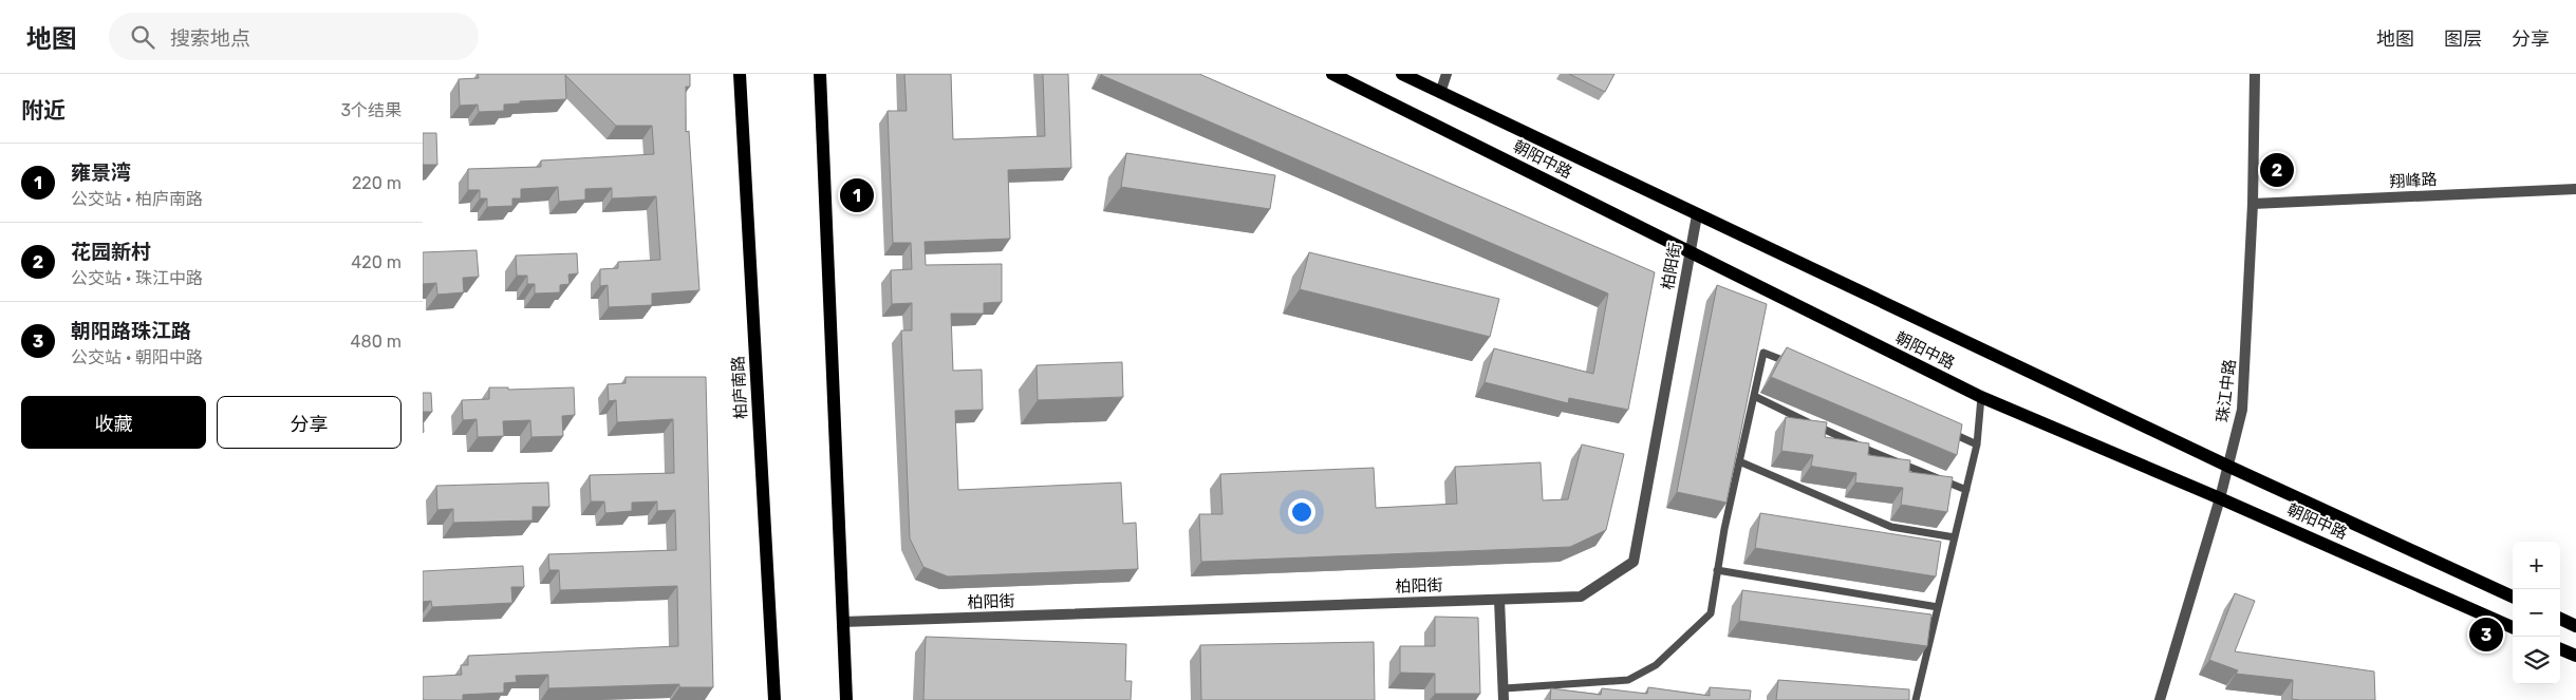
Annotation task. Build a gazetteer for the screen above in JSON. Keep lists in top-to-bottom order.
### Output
{
  "streets": {
    "main road": ["朝阳中路", "柏庐南路"],
    "street": ["翔峰路", "柏阳街", "珠江中路"]
  },
  "crossings": [
    ["朝阳中路", "柏阳街"],
    ["朝阳中路", "珠江中路"],
    ["翔峰路", "珠江中路"]
  ],
  "page": {
    "header": "地图",
    "search": "搜索地点",
    "nav": ["地图", "图层", "分享"],
    "heading": ["附近", "3个结果"],
    "list": [
      {
        "mark": "1",
        "name": "雍景湾",
        "note": "公交站 · 柏庐南路",
        "value": "220 m"
      },
      {
        "mark": "2",
        "name": "花园新村",
        "note": "公交站 · 珠江中路",
        "value": "420 m"
      },
      {
        "mark": "3",
        "name": "朝阳路珠江路",
        "note": "公交站 · 朝阳中路",
        "value": "480 m"
      }
    ],
    "pins": ["2", "1", "3"],
    "buttons": ["收藏", "分享"],
    "map_buttons": ["+", "−"]
  }
}
